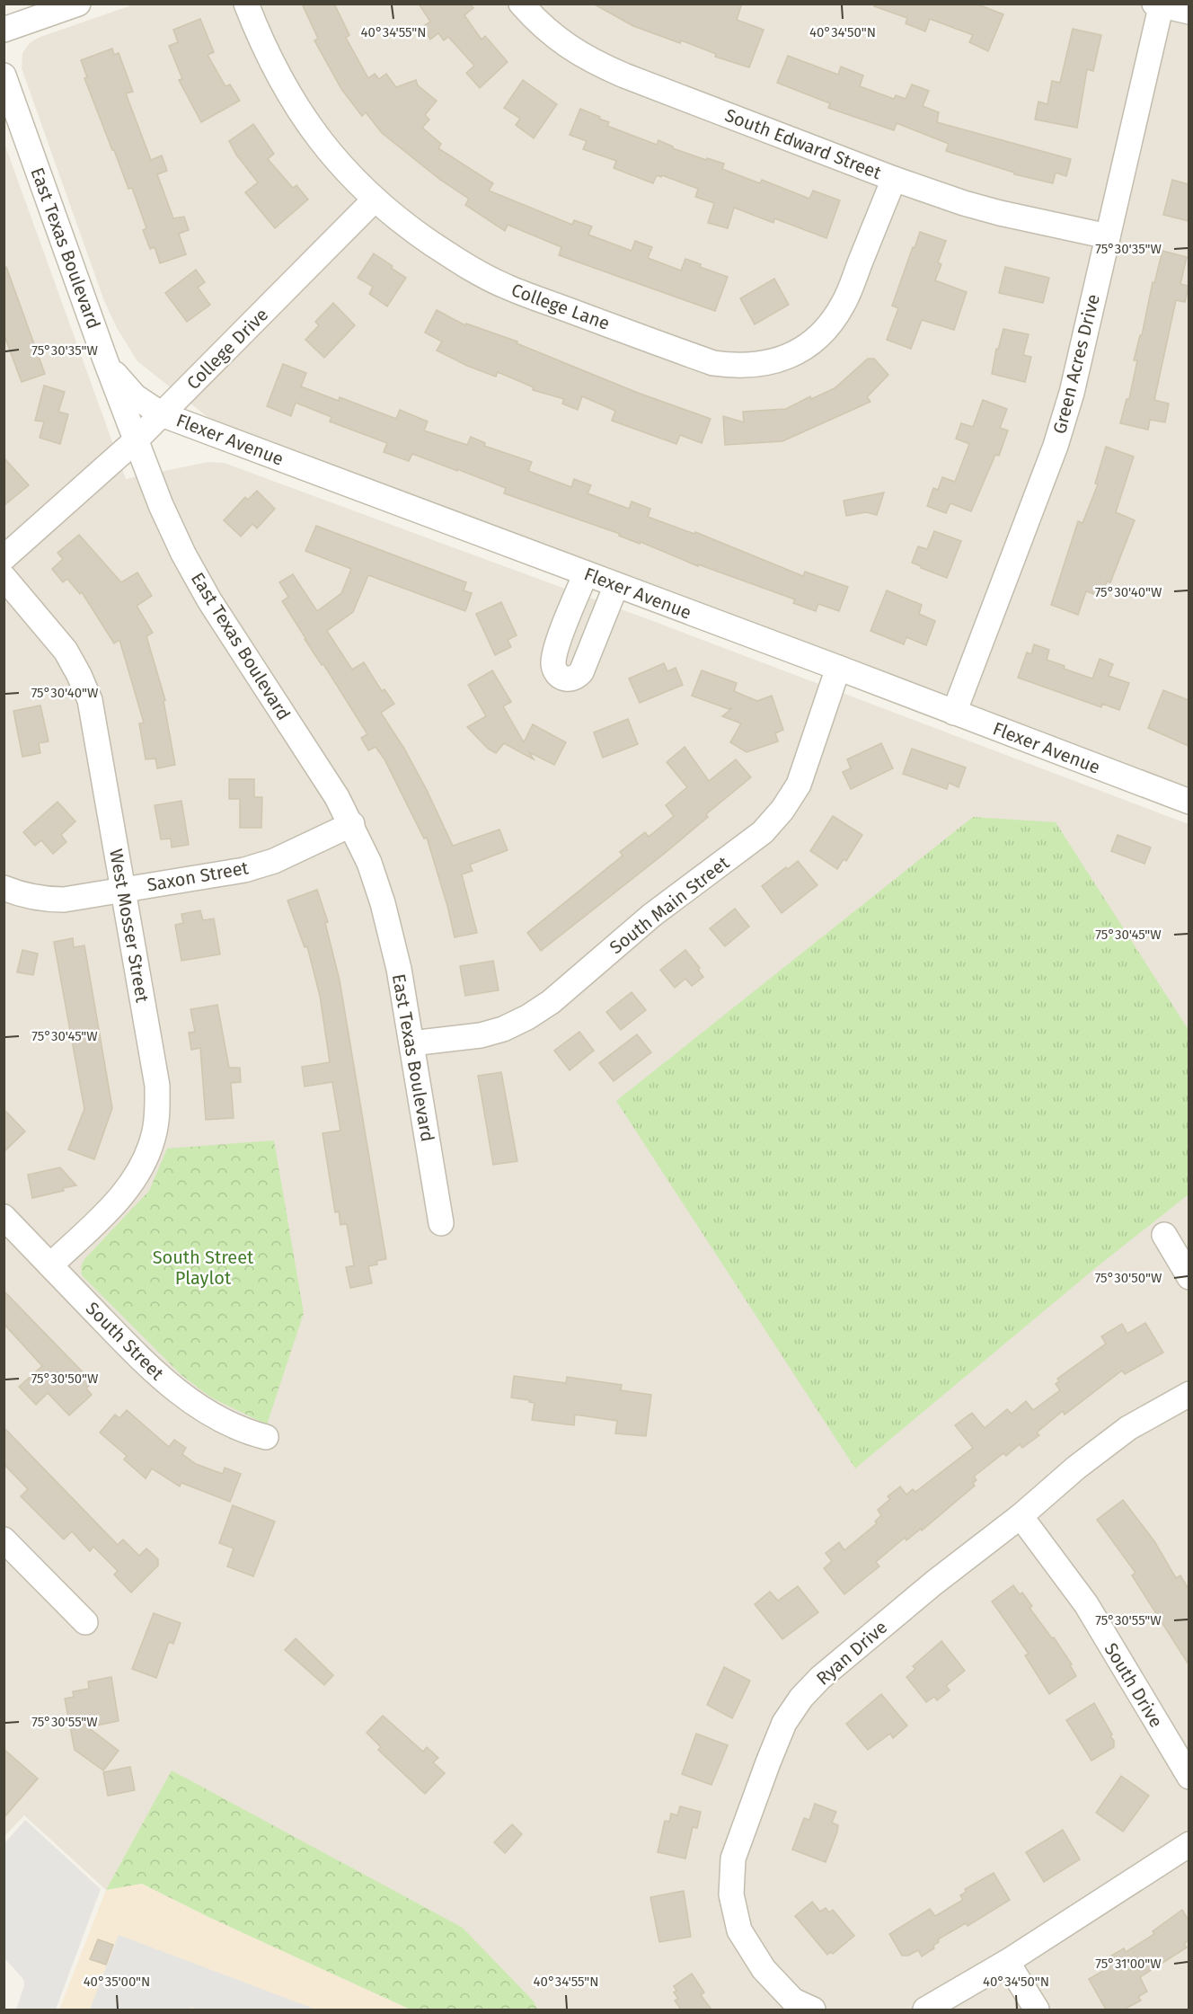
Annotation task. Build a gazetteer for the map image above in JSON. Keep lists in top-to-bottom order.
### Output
{
  "streets": {
    "street": [
      "South Edward Street",
      "East Texas Boulevard",
      "College Lane",
      "College Drive",
      "Green Acres Drive",
      "Flexer Avenue",
      "Saxon Street",
      "South Main Street",
      "West Mosser Street",
      "South Street",
      "Ryan Drive",
      "South Drive"
    ]
  },
  "crossings": [
    ["South Edward Street", "College Lane"],
    ["South Edward Street", "Green Acres Drive"],
    ["East Texas Boulevard", "College Drive"],
    ["East Texas Boulevard", "Flexer Avenue"],
    ["East Texas Boulevard", "Saxon Street"],
    ["East Texas Boulevard", "South Main Street"],
    ["College Lane", "College Drive"],
    ["College Drive", "Flexer Avenue"],
    ["Green Acres Drive", "Flexer Avenue"],
    ["Flexer Avenue", "South Main Street"],
    ["Saxon Street", "West Mosser Street"],
    ["West Mosser Street", "South Street"],
    ["Ryan Drive", "South Drive"]
  ],
  "parks": ["South Street Playlot"],
  "coordinates": [
    "40°34'55\"N",
    "40°34'50\"N",
    "75°30'35\"W",
    "75°30'40\"W",
    "75°30'45\"W",
    "75°30'50\"W",
    "75°30'55\"W",
    "75°31'00\"W",
    "40°35'00\"N"
  ]
}
